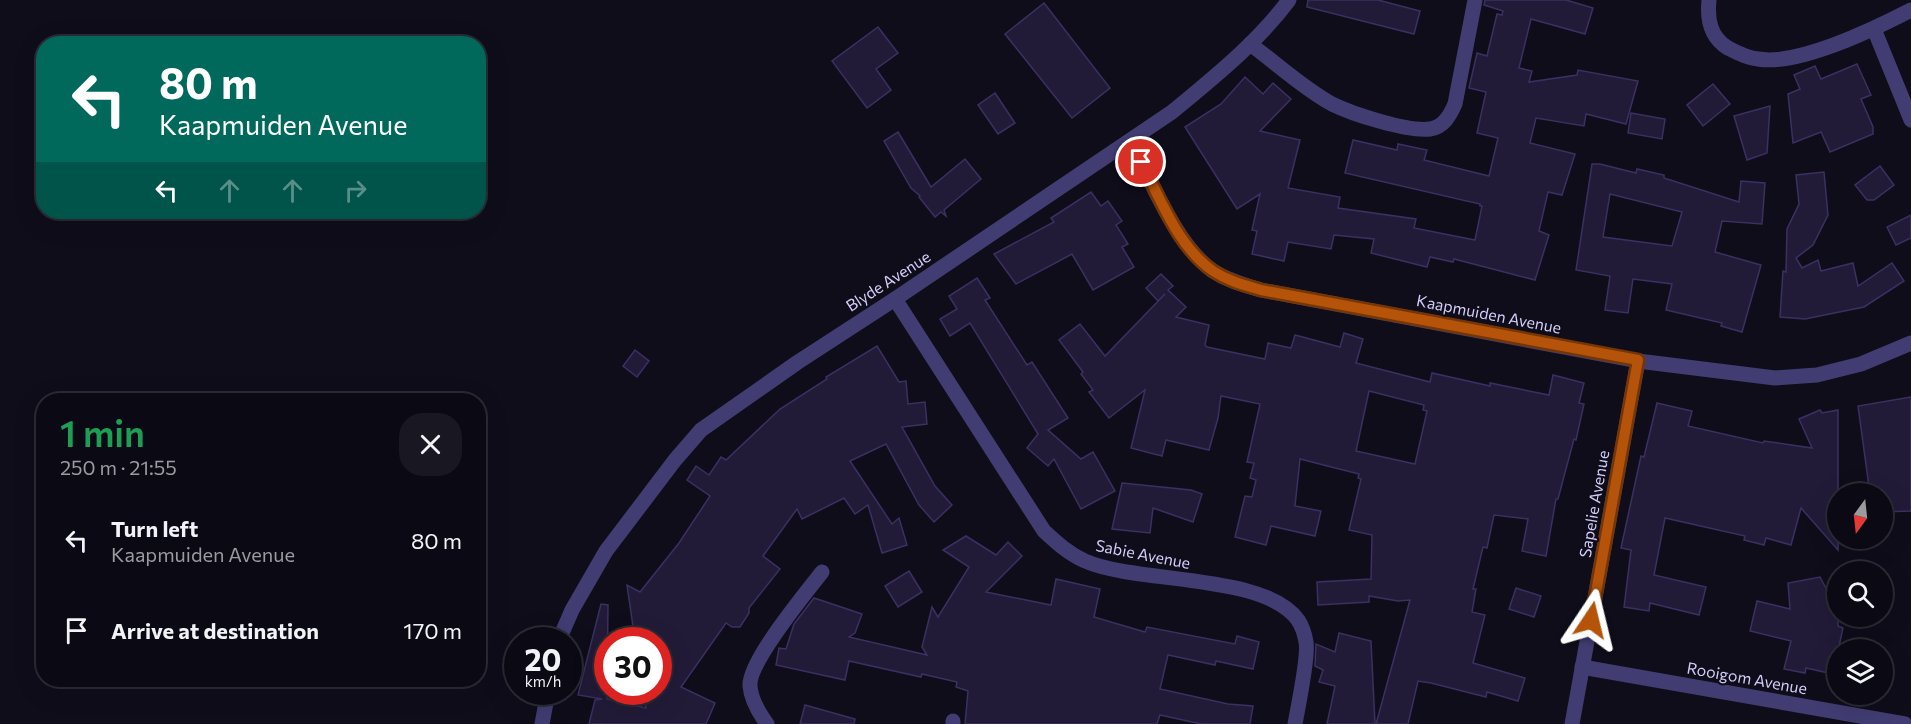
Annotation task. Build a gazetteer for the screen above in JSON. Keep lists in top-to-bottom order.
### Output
{
  "streets": {
    "street": [
      "Blyde Avenue",
      "Kaapmuiden Avenue",
      "Sapelie Avenue",
      "Sabie Avenue",
      "Rooigom Avenue"
    ]
  },
  "crossings": [
    ["Blyde Avenue", "Kaapmuiden Avenue"],
    ["Blyde Avenue", "Sabie Avenue"],
    ["Kaapmuiden Avenue", "Sapelie Avenue"],
    ["Sapelie Avenue", "Rooigom Avenue"]
  ],
  "north": "bottom",
  "page": {
    "turn": ["80 m", "Kaapmuiden Avenue"],
    "heading": ["1 min", "250 m · 21:55"],
    "list": [
      {
        "name": "Turn left",
        "note": "Kaapmuiden Avenue",
        "value": "80 m"
      },
      {
        "name": "Arrive at destination",
        "value": "170 m"
      }
    ],
    "speed": "20 km/h",
    "limit": "30"
  }
}
